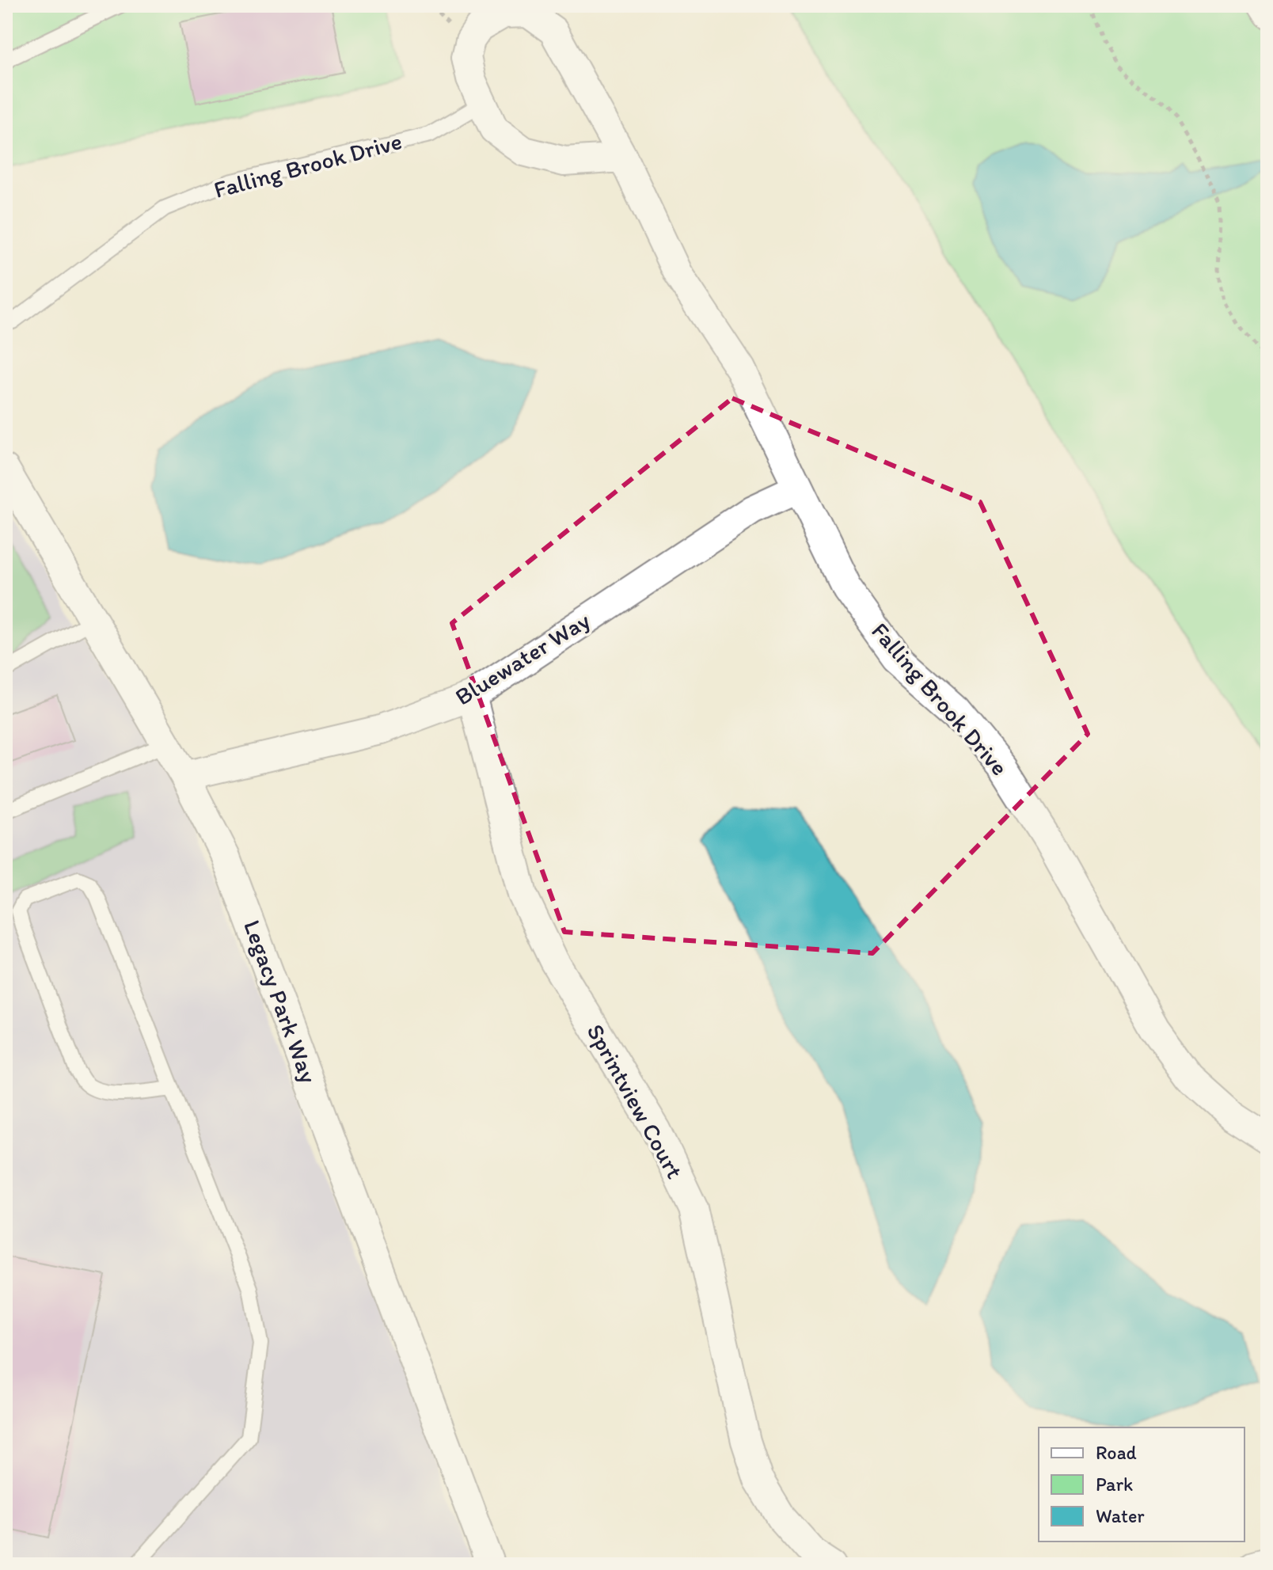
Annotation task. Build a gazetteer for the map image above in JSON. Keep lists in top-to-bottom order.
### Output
{
  "streets": {
    "street": [
      "Falling Brook Drive",
      "Bluewater Way",
      "Legacy Park Way",
      "Sprintview Court"
    ]
  },
  "crossings": [
    ["Falling Brook Drive", "Bluewater Way"],
    ["Bluewater Way", "Legacy Park Way"],
    ["Bluewater Way", "Sprintview Court"]
  ],
  "legend": ["Road", "Park", "Water"]
}
